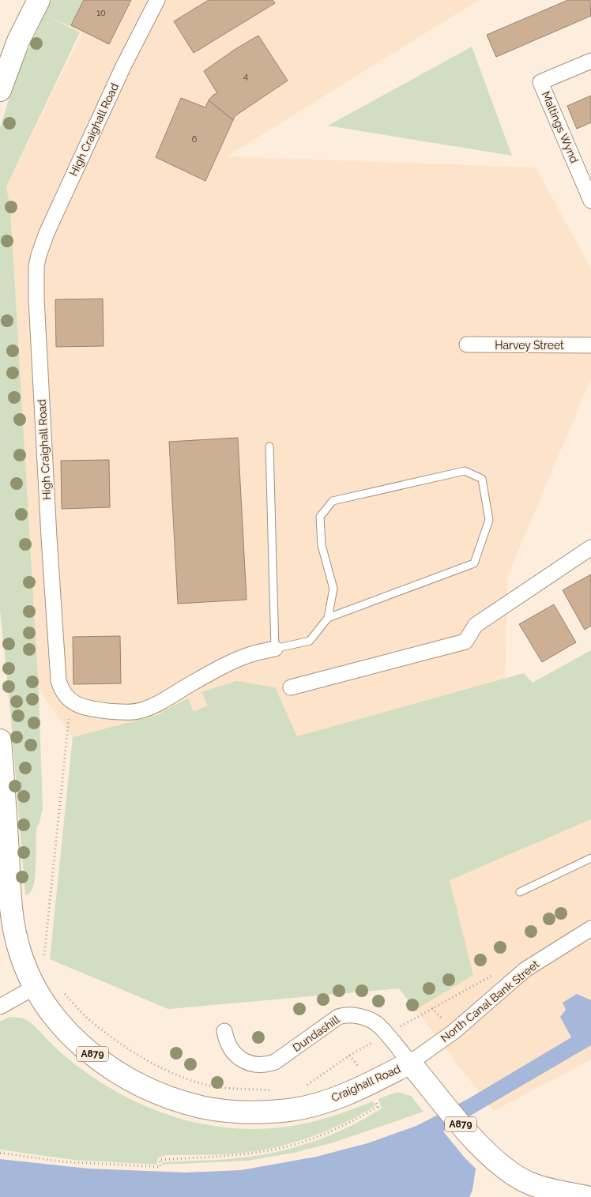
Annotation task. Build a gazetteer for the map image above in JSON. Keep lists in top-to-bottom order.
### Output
{
  "streets": {
    "main road": ["A879", "Craighall Road"],
    "street": [
      "Maltings Wynd",
      "High Craighall Road",
      "Harvey Street",
      "North Canal Bank Street",
      "Dundashill"
    ]
  },
  "crossings": [
    ["North Canal Bank Street", "Dundashill"],
    ["North Canal Bank Street", "Craighall Road"],
    ["Dundashill", "Craighall Road"]
  ],
  "house_numbers": ["10", "4", "6"]
}
